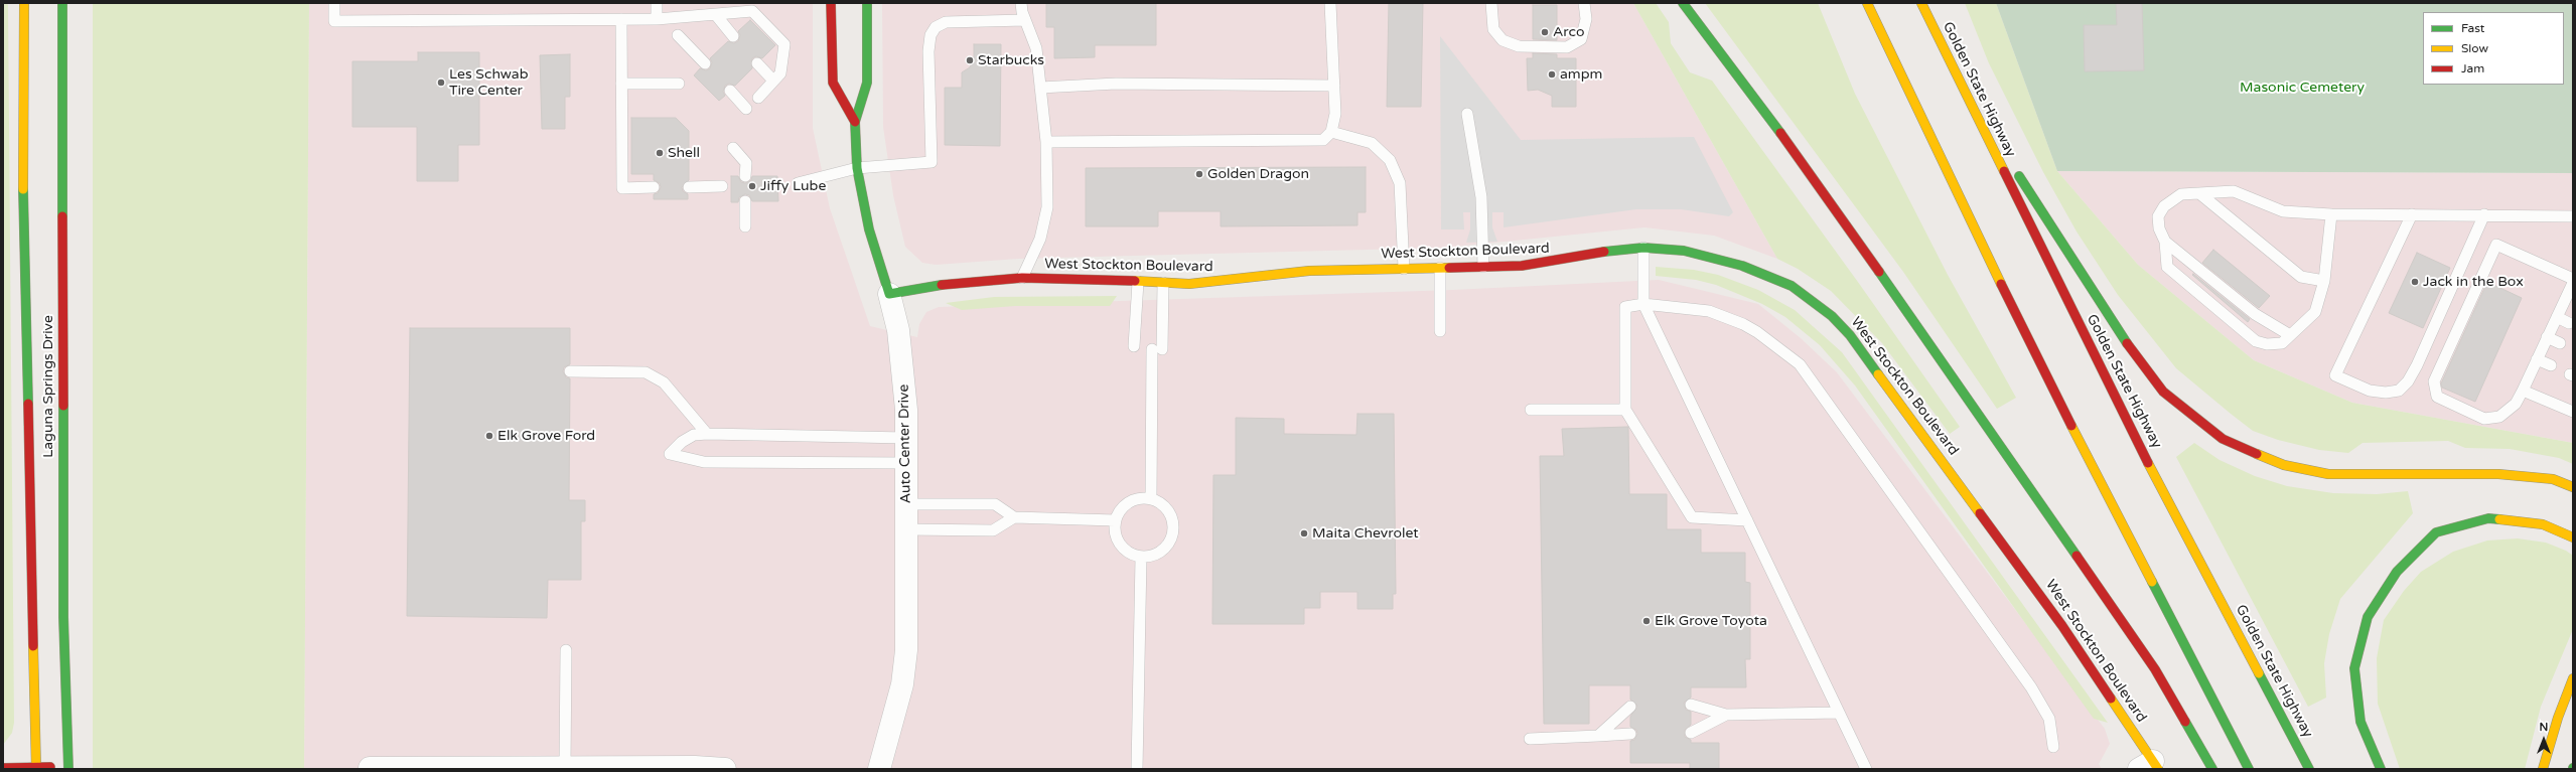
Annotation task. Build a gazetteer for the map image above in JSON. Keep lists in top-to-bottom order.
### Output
{
  "streets": {
    "main road": [
      "Golden State Highway",
      "West Stockton Boulevard",
      "Laguna Springs Drive",
      "Auto Center Drive"
    ]
  },
  "crossings": [
    ["West Stockton Boulevard", "Auto Center Drive"]
  ],
  "parks": ["Masonic Cemetery"],
  "places": [
    "Arco",
    "Starbucks",
    "ampm",
    "Les Schwab Tire Center",
    "Shell",
    "Golden Dragon",
    "Jiffy Lube",
    "Jack in the Box",
    "Elk Grove Ford",
    "Maita Chevrolet",
    "Elk Grove Toyota"
  ],
  "legend": ["Fast", "Slow", "Jam"],
  "north": "top"
}
